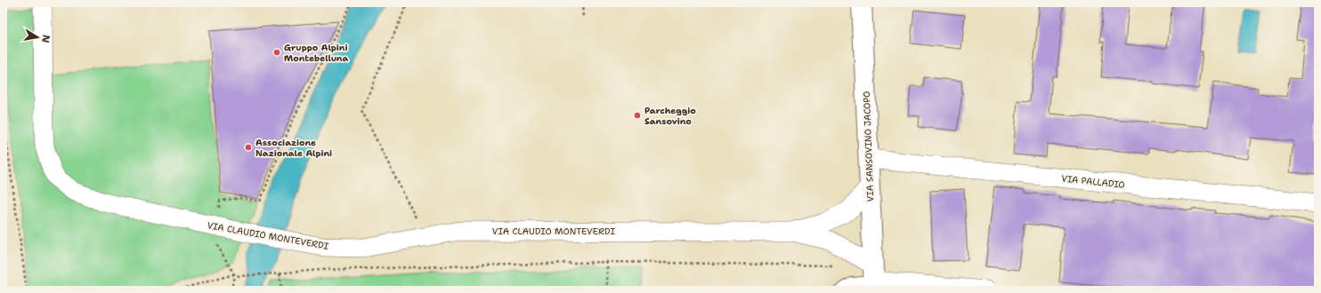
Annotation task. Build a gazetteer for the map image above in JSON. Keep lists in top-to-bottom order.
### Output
{
  "streets": {
    "street": ["VIA SANSOVINO JACOPO", "VIA PALLADIO", "VIA CLAUDIO MONTEVERDI"]
  },
  "crossings": [
    ["VIA SANSOVINO JACOPO", "VIA PALLADIO"],
    ["VIA SANSOVINO JACOPO", "VIA CLAUDIO MONTEVERDI"]
  ],
  "places": ["Gruppo Alpini Montebelluna", "Parcheggio Sansovino", "Associazione Nazionale Alpini"],
  "north": "right"
}
